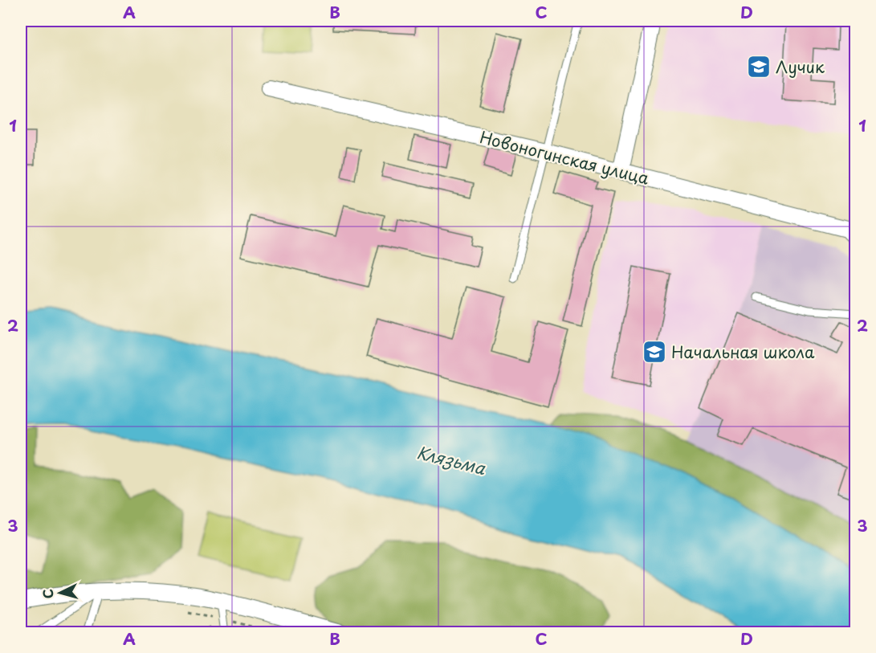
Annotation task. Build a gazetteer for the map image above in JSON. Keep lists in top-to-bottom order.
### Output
{
  "streets": {
    "street": ["Новоногинская улица"]
  },
  "water": ["Клязьма"],
  "places": {
    "school or university": ["Лучик", "Начальная школа"]
  },
  "north": "left",
  "grid": {
    "columns": [
      "A",
      "B",
      "C",
      "D"
    ],
    "rows": ["1", "2", "3"]
  }
}
